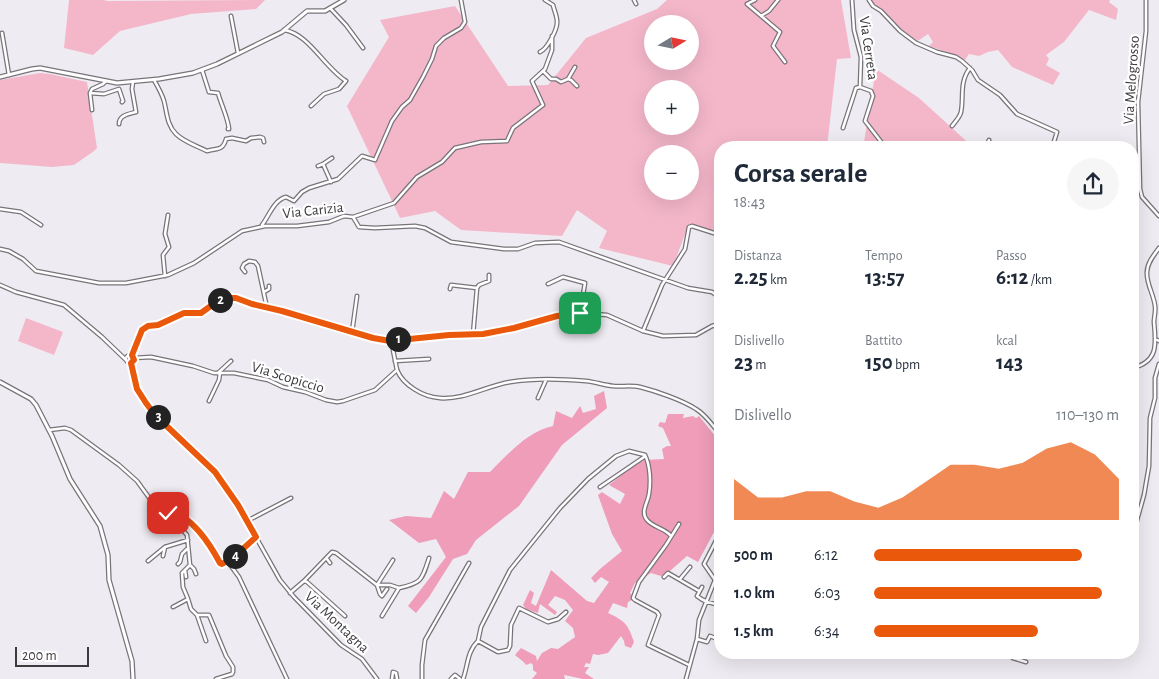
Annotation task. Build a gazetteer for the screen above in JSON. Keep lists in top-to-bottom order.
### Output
{
  "streets": {
    "street": [
      "Via Cerreta",
      "Via Melogrosso",
      "Via Carizia",
      "Via Scopiccio",
      "Via Montagna"
    ]
  },
  "scale_bar": "200 m",
  "north": "right",
  "page": {
    "map_buttons": ["+", "−"],
    "heading": ["Corsa serale", "18:43"],
    "stats": [
      ["Distanza", "2.25 km"],
      ["Tempo", "13:57"],
      ["Passo", "6:12 /km"],
      ["Dislivello", "23 m"],
      ["Battito", "150 bpm"],
      ["kcal", "143"]
    ],
    "pins": [
      "2",
      "1",
      "3",
      "4"
    ],
    "chart": ["Dislivello", "110–130 m"],
    "list": [
      {
        "name": "500 m",
        "note": "6:12"
      },
      {
        "name": "1.0 km",
        "note": "6:03"
      },
      {
        "name": "1.5 km",
        "note": "6:34"
      }
    ],
    "scale": "200 m"
  }
}
